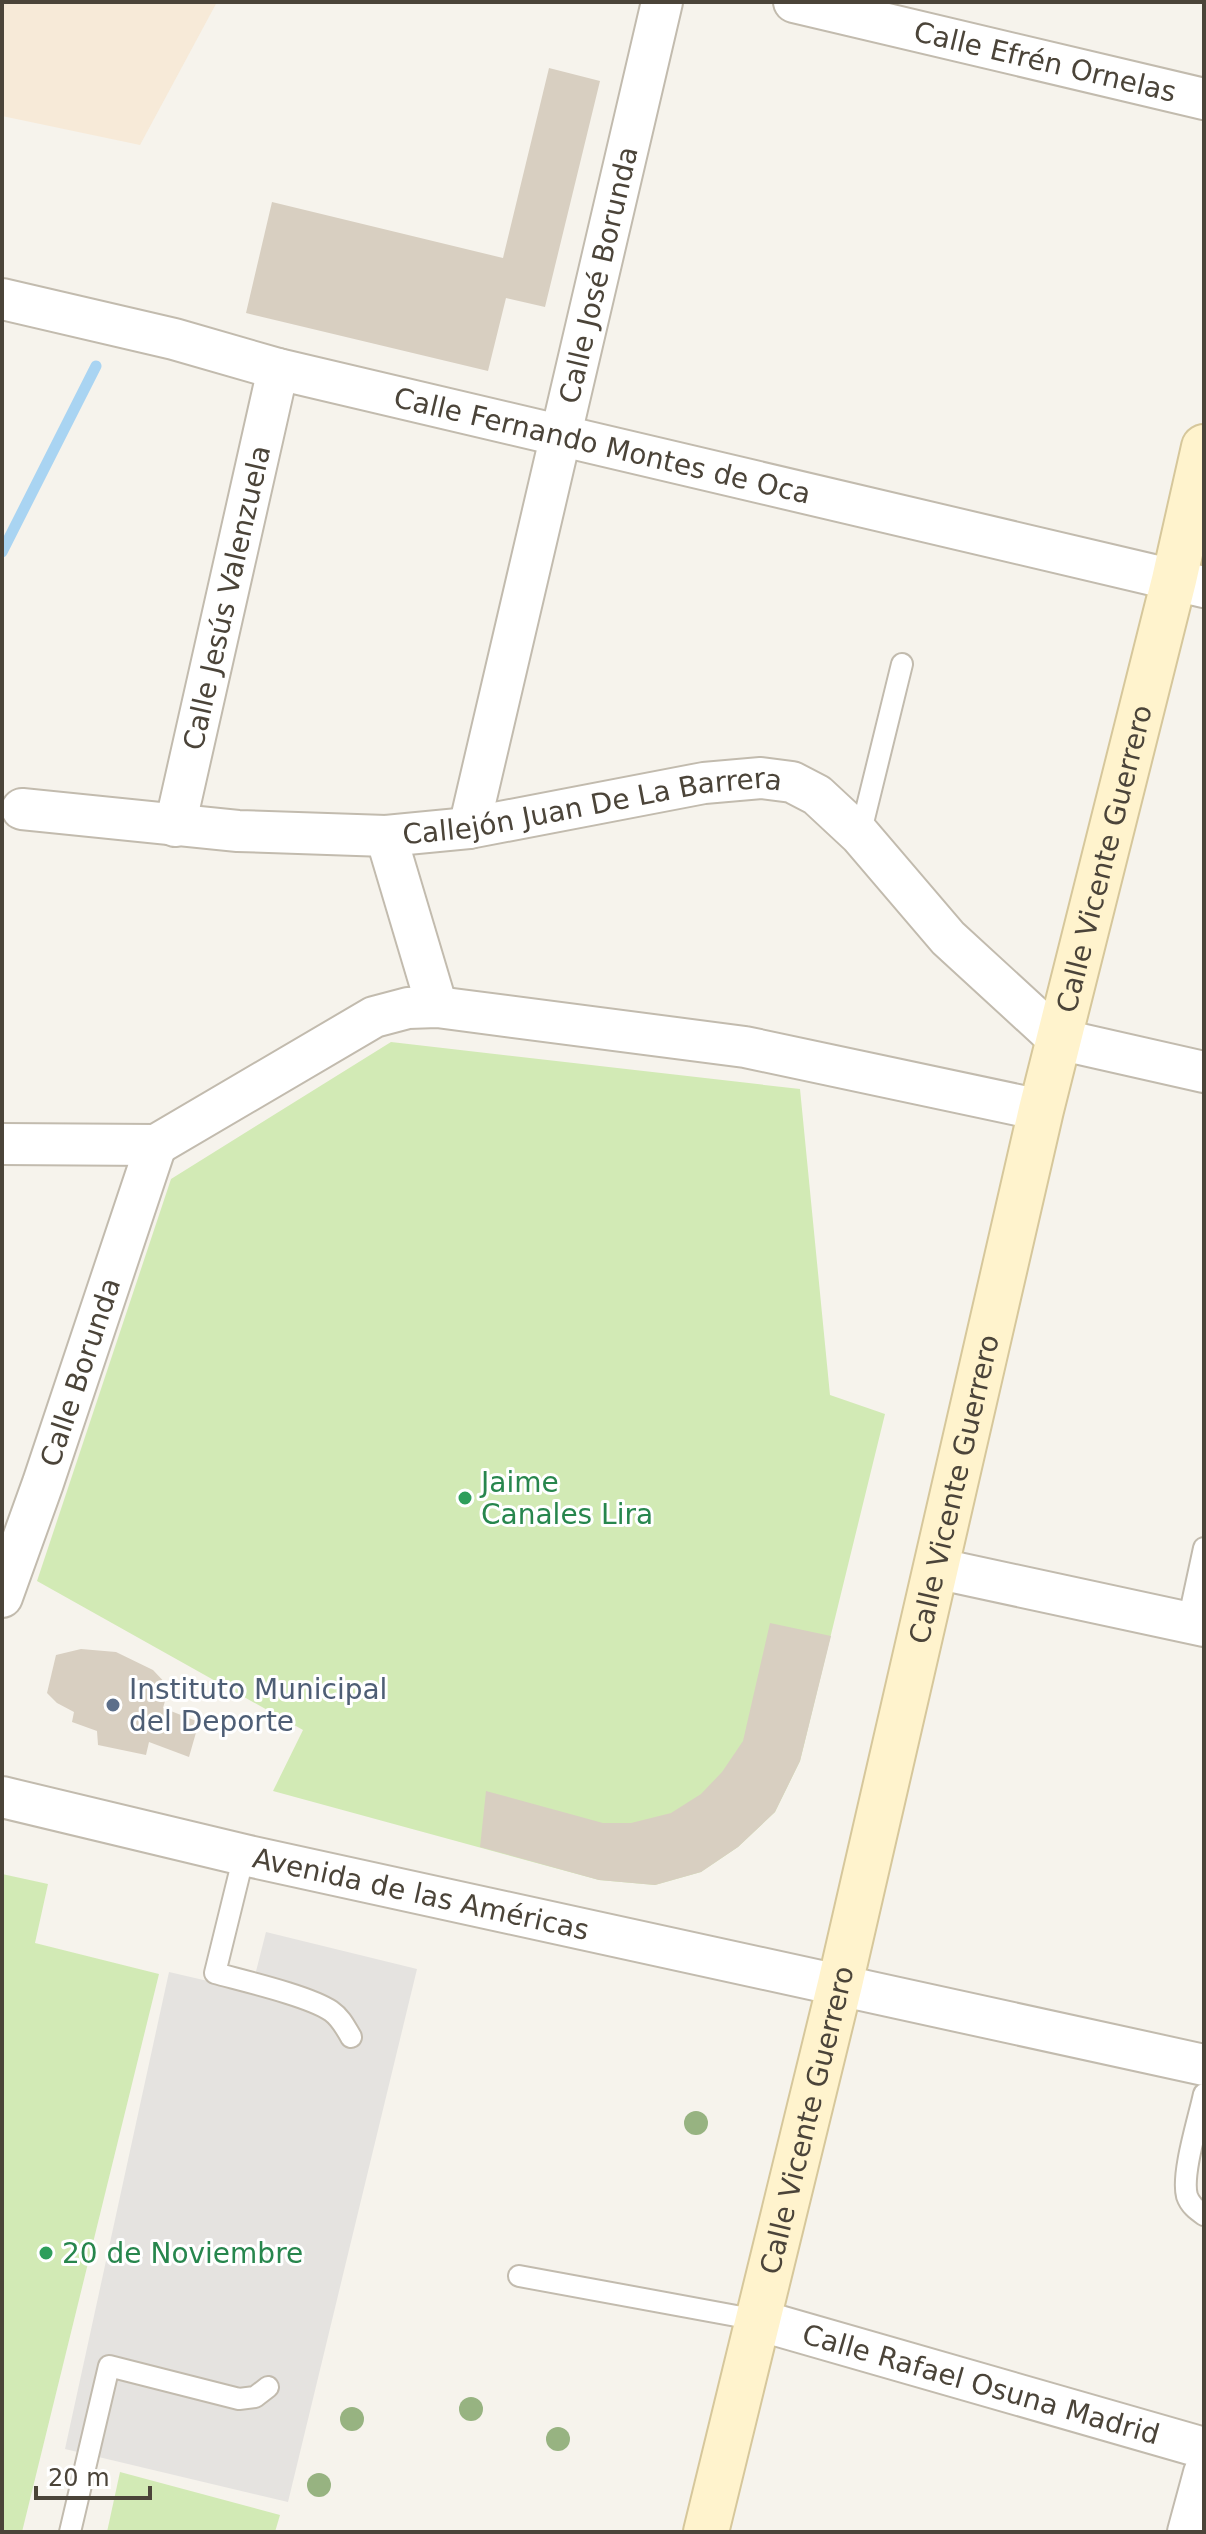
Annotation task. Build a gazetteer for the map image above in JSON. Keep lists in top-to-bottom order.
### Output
{
  "streets": {
    "main road": ["Calle Vicente Guerrero"],
    "street": [
      "Calle Efrén Ornelas",
      "Calle José Borunda",
      "Calle Fernando Montes de Oca",
      "Calle Jesús Valenzuela",
      "Callejón Juan De La Barrera",
      "Calle Borunda",
      "Avenida de las Américas",
      "Calle Rafael Osuna Madrid"
    ]
  },
  "crossings": [
    ["Calle José Borunda", "Calle Fernando Montes de Oca"],
    ["Calle José Borunda", "Callejón Juan De La Barrera"],
    ["Calle Fernando Montes de Oca", "Calle Jesús Valenzuela"],
    ["Calle Fernando Montes de Oca", "Calle Vicente Guerrero"],
    ["Calle Jesús Valenzuela", "Callejón Juan De La Barrera"],
    ["Callejón Juan De La Barrera", "Calle Vicente Guerrero"],
    ["Calle Vicente Guerrero", "Avenida de las Américas"],
    ["Calle Vicente Guerrero", "Calle Rafael Osuna Madrid"]
  ],
  "places": ["Jaime Canales Lira", "Instituto Municipal del Deporte", "20 de Noviembre"],
  "scale_bar": "20 m"
}
